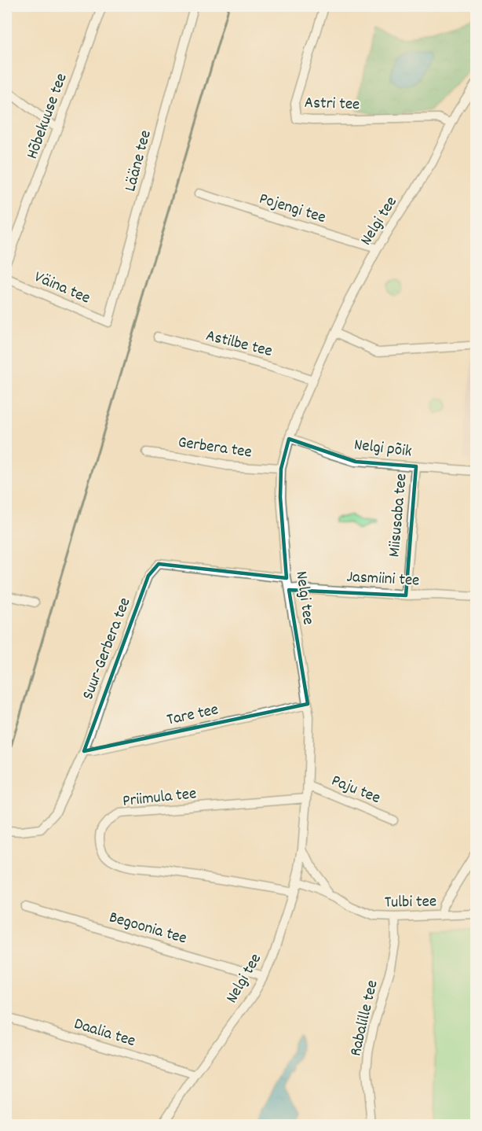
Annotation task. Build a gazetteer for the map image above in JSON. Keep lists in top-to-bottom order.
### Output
{
  "streets": {
    "street": [
      "Astri tee",
      "Hõbekuuse tee",
      "Lääne tee",
      "Pojengi tee",
      "Nelgi tee",
      "Väina tee",
      "Astilbe tee",
      "Gerbera tee",
      "Nelgi põik",
      "Miisusaba tee",
      "Jasmiini tee",
      "Suur-Gerbera tee",
      "Tare tee",
      "Paju tee",
      "Priimula tee",
      "Tulbi tee",
      "Begoonia tee",
      "Rabalille tee",
      "Daalia tee"
    ]
  },
  "crossings": [
    ["Astri tee", "Nelgi tee"],
    ["Lääne tee", "Väina tee"],
    ["Pojengi tee", "Nelgi tee"],
    ["Nelgi tee", "Astilbe tee"],
    ["Nelgi tee", "Gerbera tee"],
    ["Nelgi tee", "Nelgi põik"],
    ["Nelgi tee", "Jasmiini tee"],
    ["Nelgi tee", "Suur-Gerbera tee"],
    ["Nelgi tee", "Tare tee"],
    ["Nelgi tee", "Paju tee"],
    ["Nelgi tee", "Priimula tee"],
    ["Nelgi tee", "Tulbi tee"],
    ["Nelgi tee", "Begoonia tee"],
    ["Nelgi tee", "Daalia tee"],
    ["Nelgi põik", "Miisusaba tee"],
    ["Miisusaba tee", "Jasmiini tee"],
    ["Suur-Gerbera tee", "Tare tee"],
    ["Tulbi tee", "Rabalille tee"]
  ]
}
